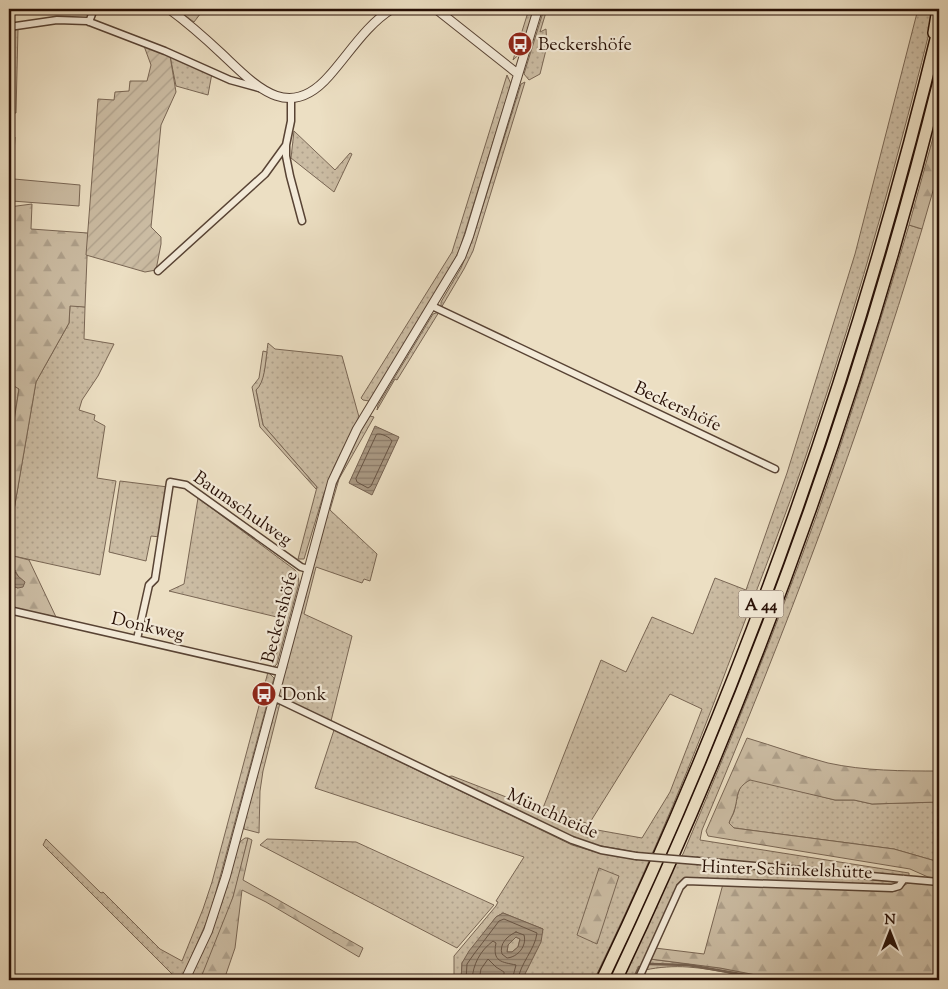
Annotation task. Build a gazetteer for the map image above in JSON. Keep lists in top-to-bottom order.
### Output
{
  "streets": {
    "highway": ["A 44"],
    "street": [
      "Beckershöfe",
      "Baumschulweg",
      "Donkweg",
      "Münchheide",
      "Hinter Schinkelshütte"
    ]
  },
  "crossings": [
    ["Beckershöfe", "Baumschulweg"],
    ["Beckershöfe", "Donkweg"],
    ["Beckershöfe", "Münchheide"],
    ["Baumschulweg", "Donkweg"],
    ["Münchheide", "Hinter Schinkelshütte"]
  ],
  "places": {
    "bus stop": ["Beckershöfe", "Donk"]
  },
  "north": "top"
}
